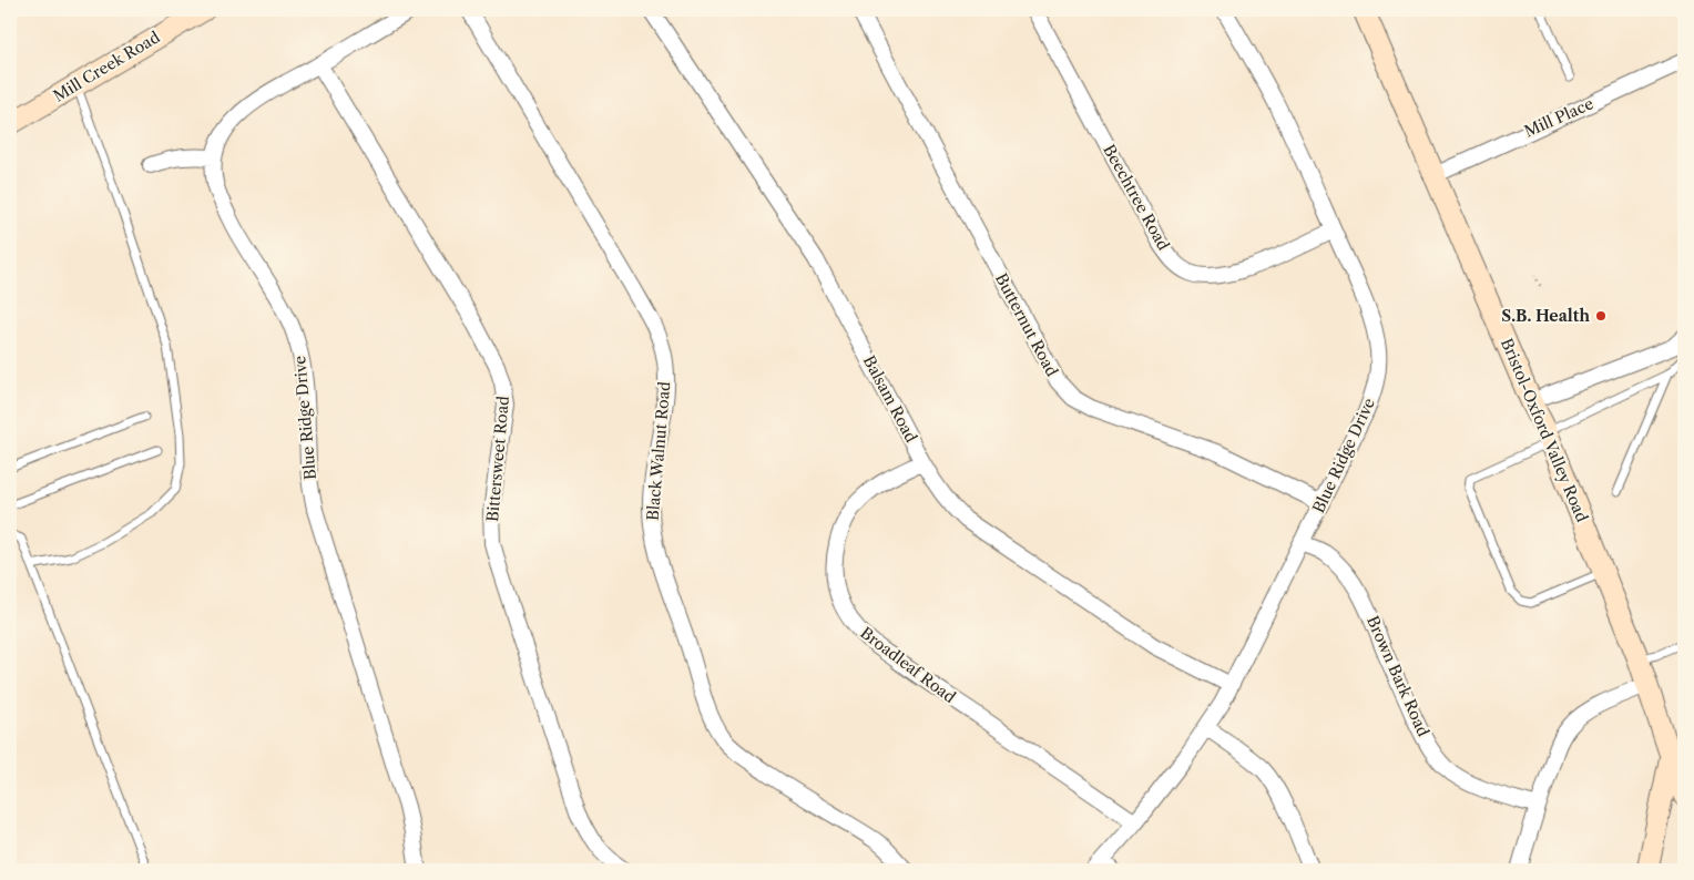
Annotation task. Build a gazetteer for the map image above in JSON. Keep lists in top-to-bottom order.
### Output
{
  "streets": {
    "main road": ["Mill Creek Road", "Bristol-Oxford Valley Road"],
    "street": [
      "Mill Place",
      "Beechtree Road",
      "Butternut Road",
      "Balsam Road",
      "Blue Ridge Drive",
      "Black Walnut Road",
      "Bittersweet Road",
      "Broadleaf Road",
      "Brown Bark Road"
    ]
  },
  "crossings": [
    ["Mill Place", "Bristol-Oxford Valley Road"],
    ["Beechtree Road", "Blue Ridge Drive"],
    ["Butternut Road", "Blue Ridge Drive"],
    ["Balsam Road", "Blue Ridge Drive"],
    ["Balsam Road", "Broadleaf Road"],
    ["Blue Ridge Drive", "Bittersweet Road"],
    ["Blue Ridge Drive", "Broadleaf Road"],
    ["Blue Ridge Drive", "Brown Bark Road"]
  ],
  "places": ["S.B. Health"]
}
